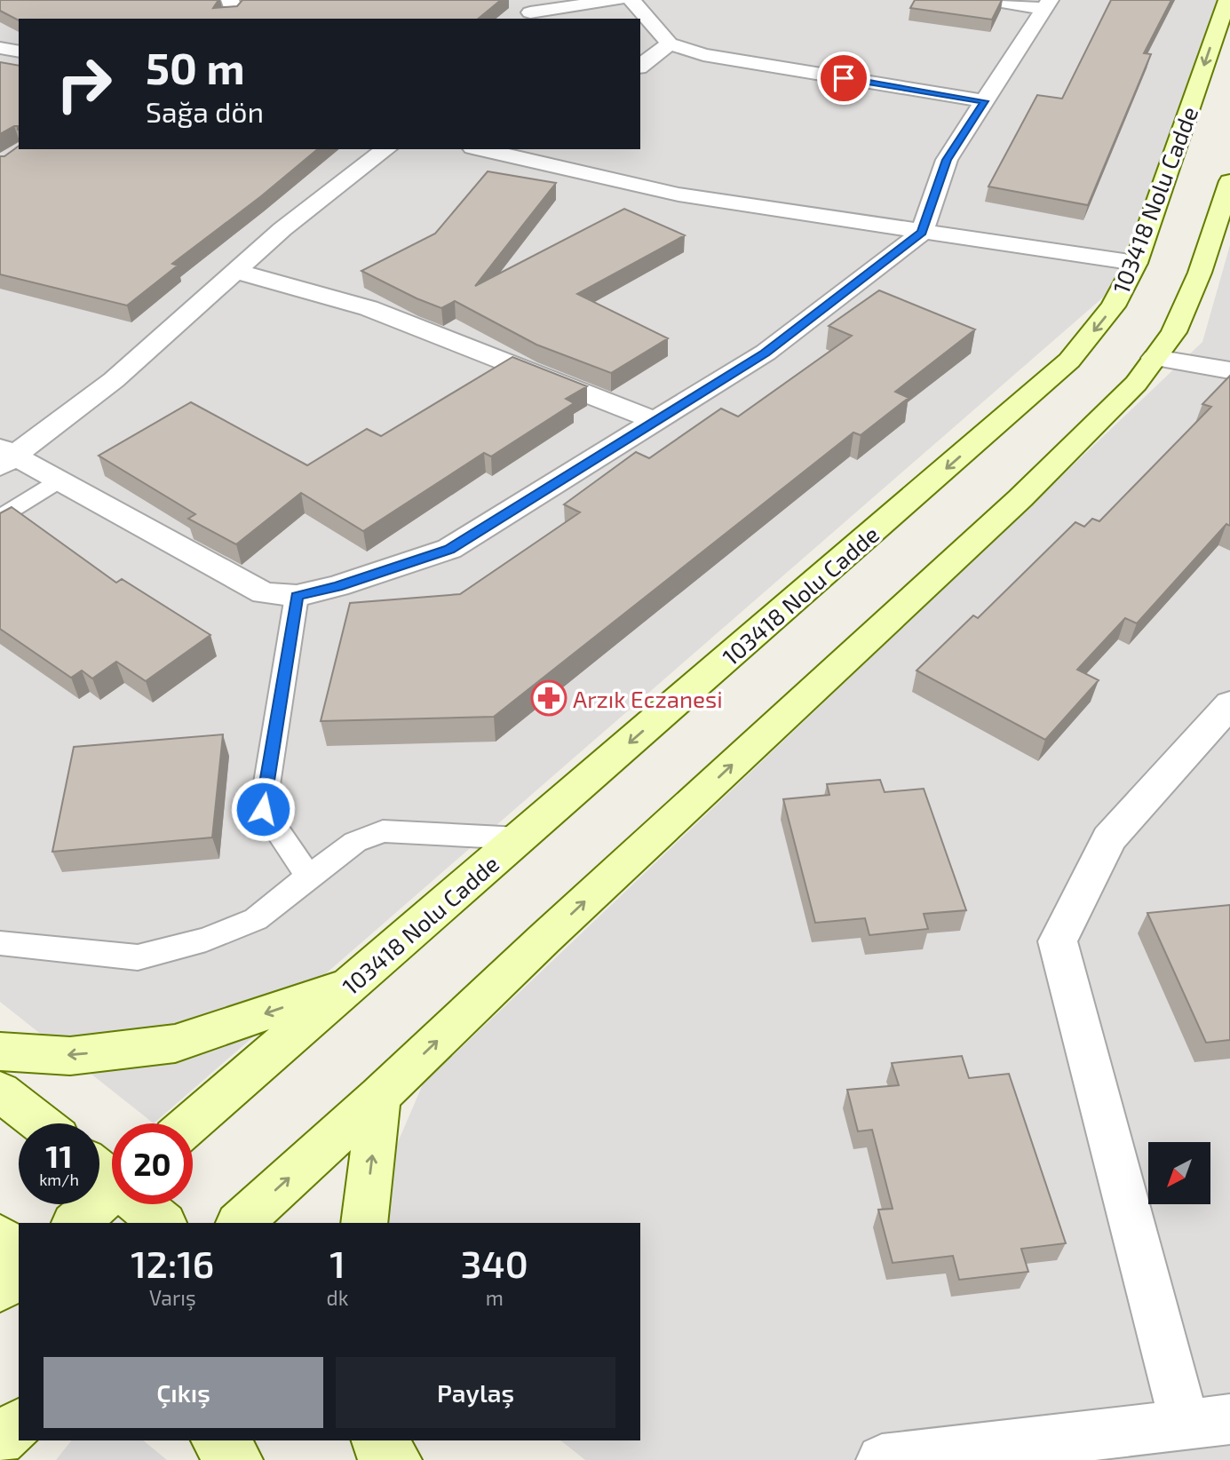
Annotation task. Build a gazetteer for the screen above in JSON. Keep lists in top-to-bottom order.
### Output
{
  "streets": {
    "main road": ["103418 Nolu Cadde"]
  },
  "places": {
    "pharmacy": ["Arzık Eczanesi"]
  },
  "north": "bottom left",
  "page": {
    "turn": ["50 m", "Sağa dön"],
    "speed": "11 km/h",
    "limit": "20",
    "eta": [
      "12:16",
      "Varış",
      "1",
      "dk",
      "340",
      "m"
    ],
    "buttons": ["Çıkış", "Paylaş"]
  }
}
